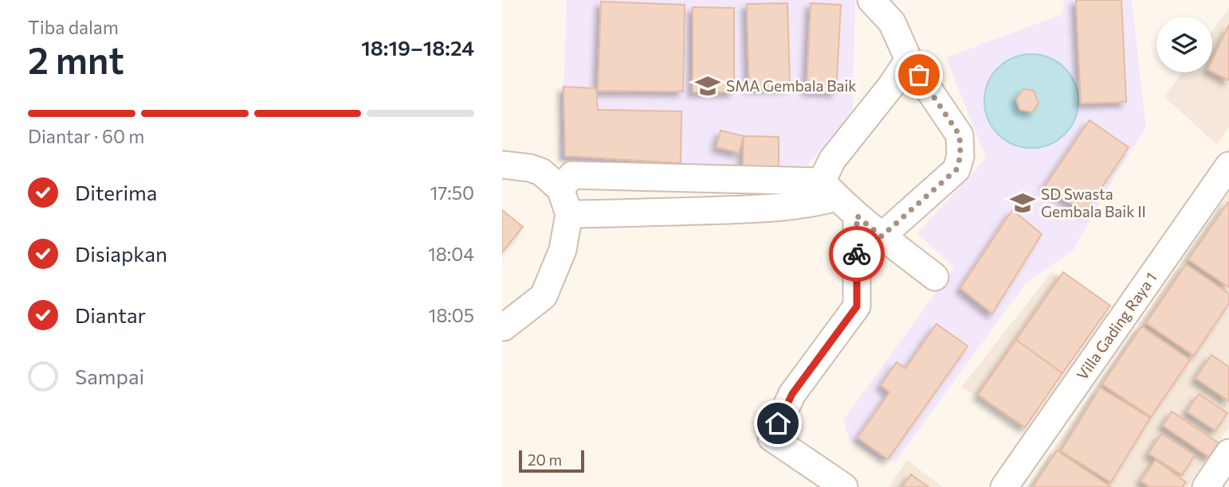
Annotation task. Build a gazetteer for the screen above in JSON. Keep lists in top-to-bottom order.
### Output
{
  "streets": {
    "street": ["Villa Gading Raya 1"]
  },
  "places": {
    "school or university": ["SMA Gembala Baik", "SD Swasta Gembala Baik II"]
  },
  "scale_bar": "20 m",
  "page": {
    "heading": ["2 mnt", "Tiba dalam", "18:19–18:24"],
    "bar": "Diantar · 60 m",
    "list": [
      ["Diterima", "17:50"],
      ["Disiapkan", "18:04"],
      ["Diantar", "18:05"],
      "Sampai"
    ],
    "scale": "20 m"
  }
}
